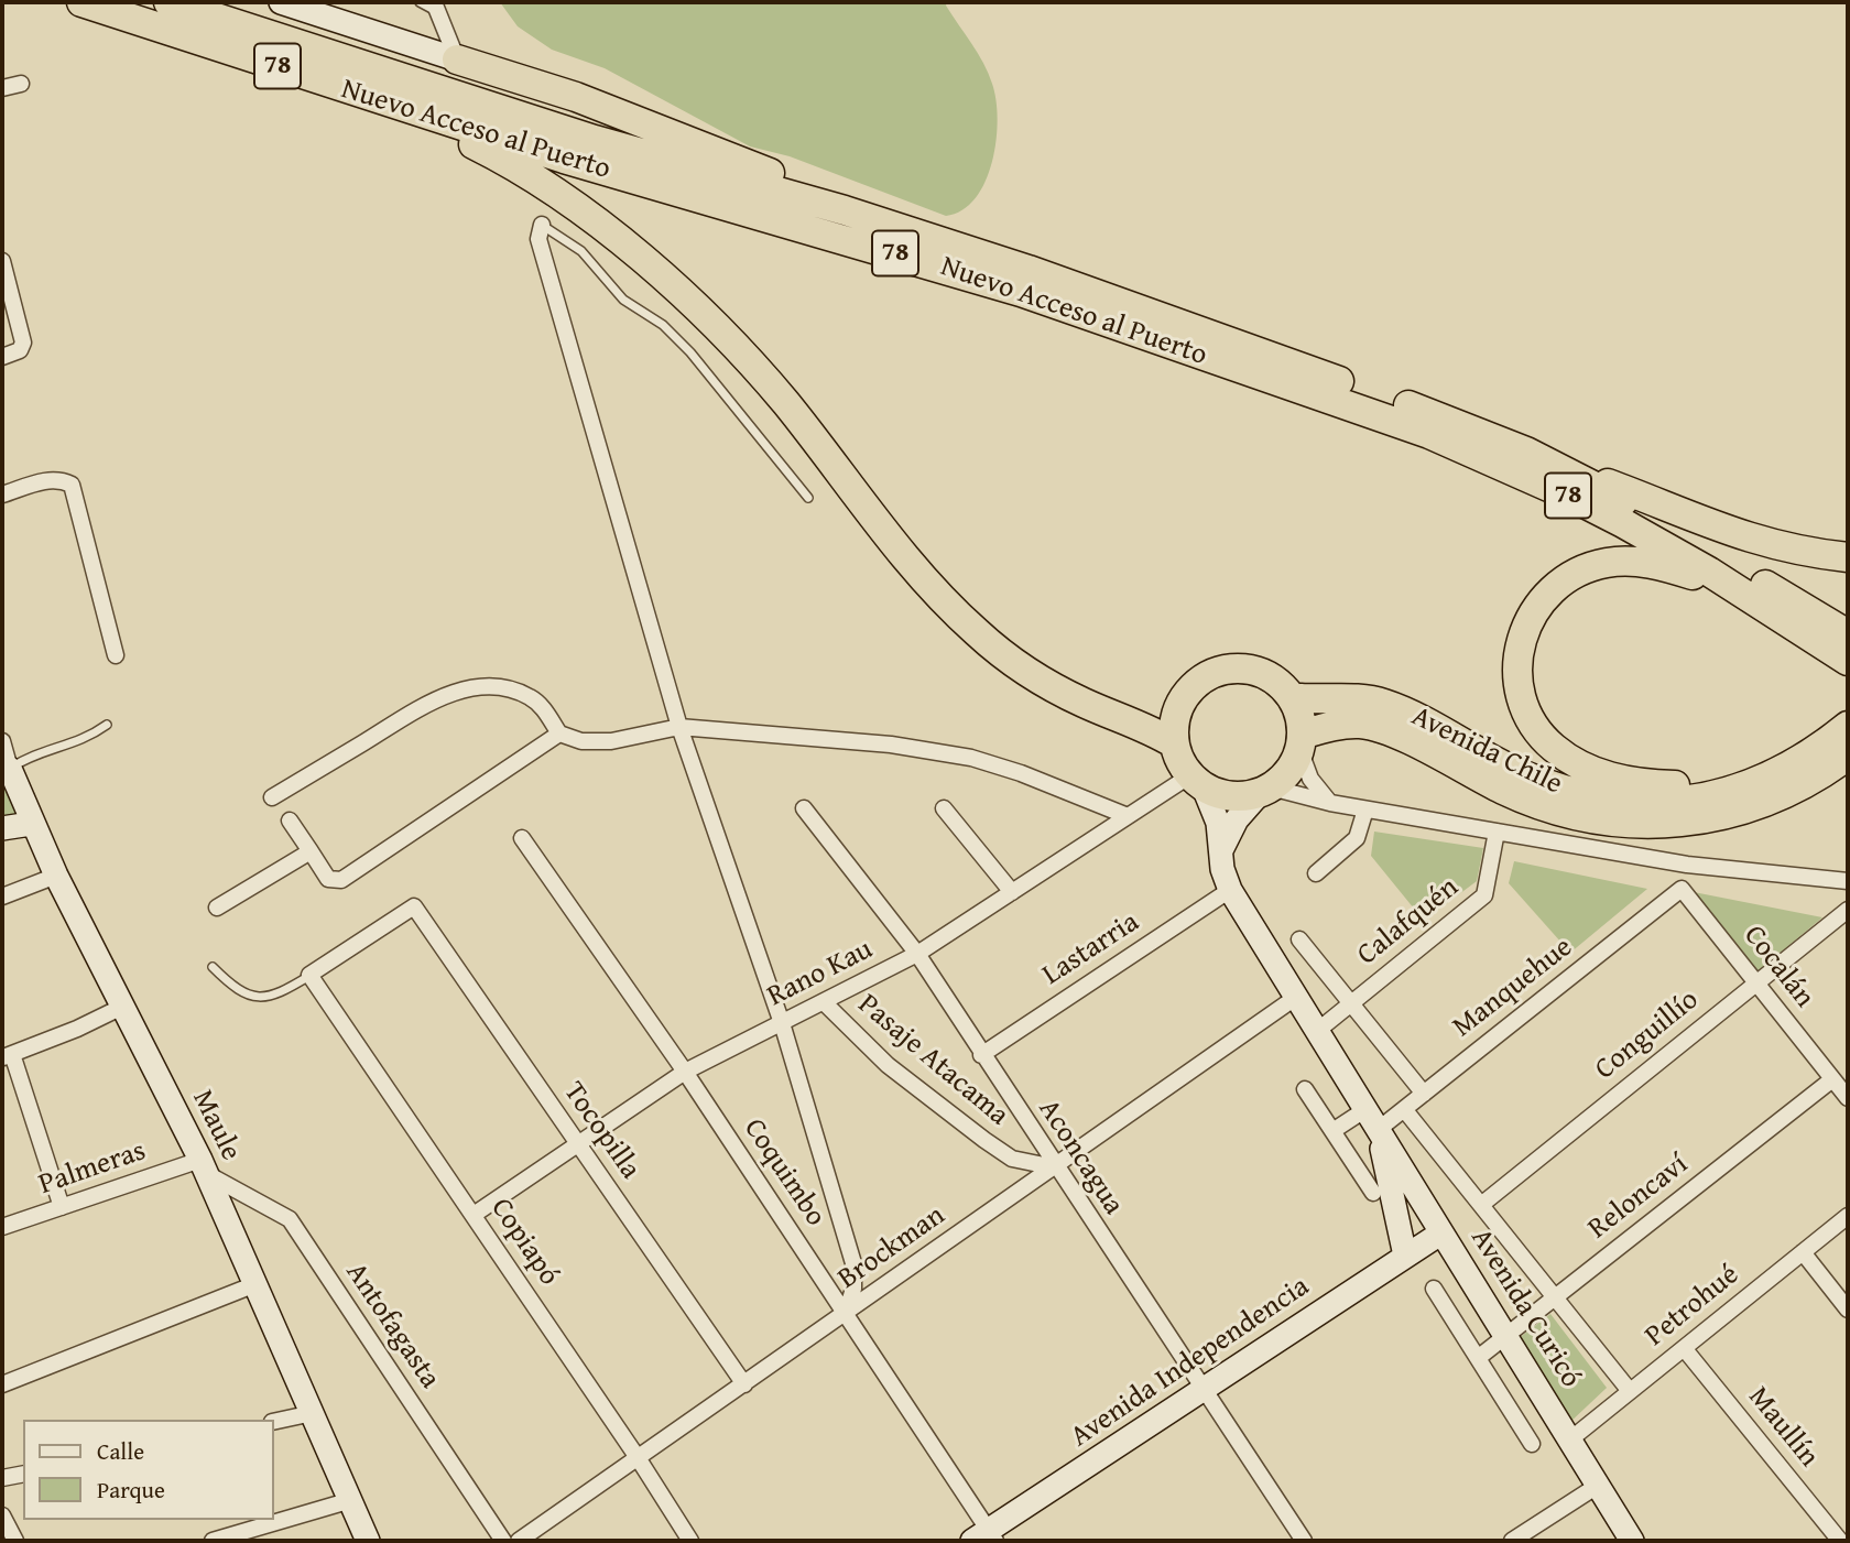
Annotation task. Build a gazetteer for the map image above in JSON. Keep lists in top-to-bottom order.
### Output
{
  "streets": {
    "highway": ["78", "Nuevo Acceso al Puerto", "Avenida Chile"],
    "main road": ["Maule", "Avenida Curicó", "Avenida Independencia"],
    "street": [
      "Calafquén",
      "Lastarria",
      "Cocalán",
      "Rano Kau",
      "Manquehue",
      "Conguillío",
      "Pasaje Atacama",
      "Tocopilla",
      "Aconcagua",
      "Palmeras",
      "Coquimbo",
      "Reloncaví",
      "Copiapó",
      "Brockman",
      "Petrohué",
      "Antofagasta",
      "Maullín"
    ]
  },
  "crossings": [
    ["Avenida Chile", "Rano Kau"],
    ["Avenida Chile", "Avenida Curicó"],
    ["Calafquén", "Avenida Curicó"],
    ["Lastarria", "Aconcagua"],
    ["Lastarria", "Avenida Curicó"],
    ["Cocalán", "Manquehue"],
    ["Cocalán", "Conguillío"],
    ["Cocalán", "Reloncaví"],
    ["Rano Kau", "Pasaje Atacama"],
    ["Rano Kau", "Tocopilla"],
    ["Rano Kau", "Aconcagua"],
    ["Rano Kau", "Coquimbo"],
    ["Rano Kau", "Copiapó"],
    ["Rano Kau", "Avenida Curicó"],
    ["Manquehue", "Avenida Curicó"],
    ["Conguillío", "Avenida Curicó"],
    ["Pasaje Atacama", "Aconcagua"],
    ["Pasaje Atacama", "Brockman"],
    ["Maule", "Palmeras"],
    ["Maule", "Antofagasta"],
    ["Tocopilla", "Copiapó"],
    ["Tocopilla", "Brockman"],
    ["Aconcagua", "Brockman"],
    ["Aconcagua", "Avenida Independencia"],
    ["Palmeras", "Antofagasta"],
    ["Coquimbo", "Brockman"],
    ["Coquimbo", "Avenida Independencia"],
    ["Reloncaví", "Avenida Curicó"],
    ["Copiapó", "Brockman"],
    ["Brockman", "Avenida Curicó"],
    ["Petrohué", "Avenida Curicó"],
    ["Petrohué", "Maullín"],
    ["Avenida Curicó", "Avenida Independencia"]
  ],
  "legend": ["Calle", "Parque"]
}
